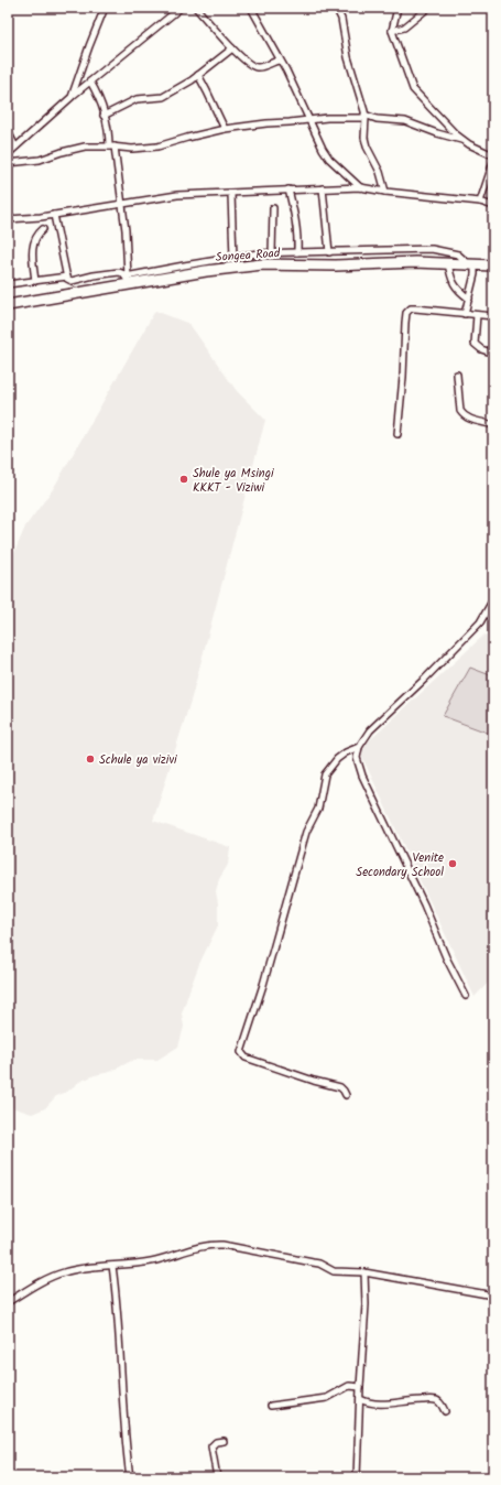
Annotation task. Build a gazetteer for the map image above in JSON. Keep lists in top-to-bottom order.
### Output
{
  "streets": {
    "highway": ["Songea Road"]
  },
  "places": ["Shule ya Msingi KKKT - Viziwi", "Schule ya vizivi", "Venite Secondary School"]
}
